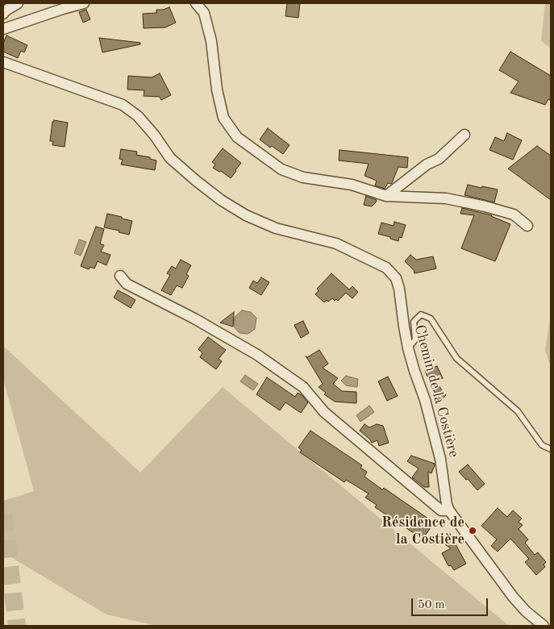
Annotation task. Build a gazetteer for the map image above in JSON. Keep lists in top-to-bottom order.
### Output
{
  "streets": {
    "street": ["Chemin de la Costière"]
  },
  "places": ["Résidence de la Costière"],
  "scale_bar": "50 m"
}
